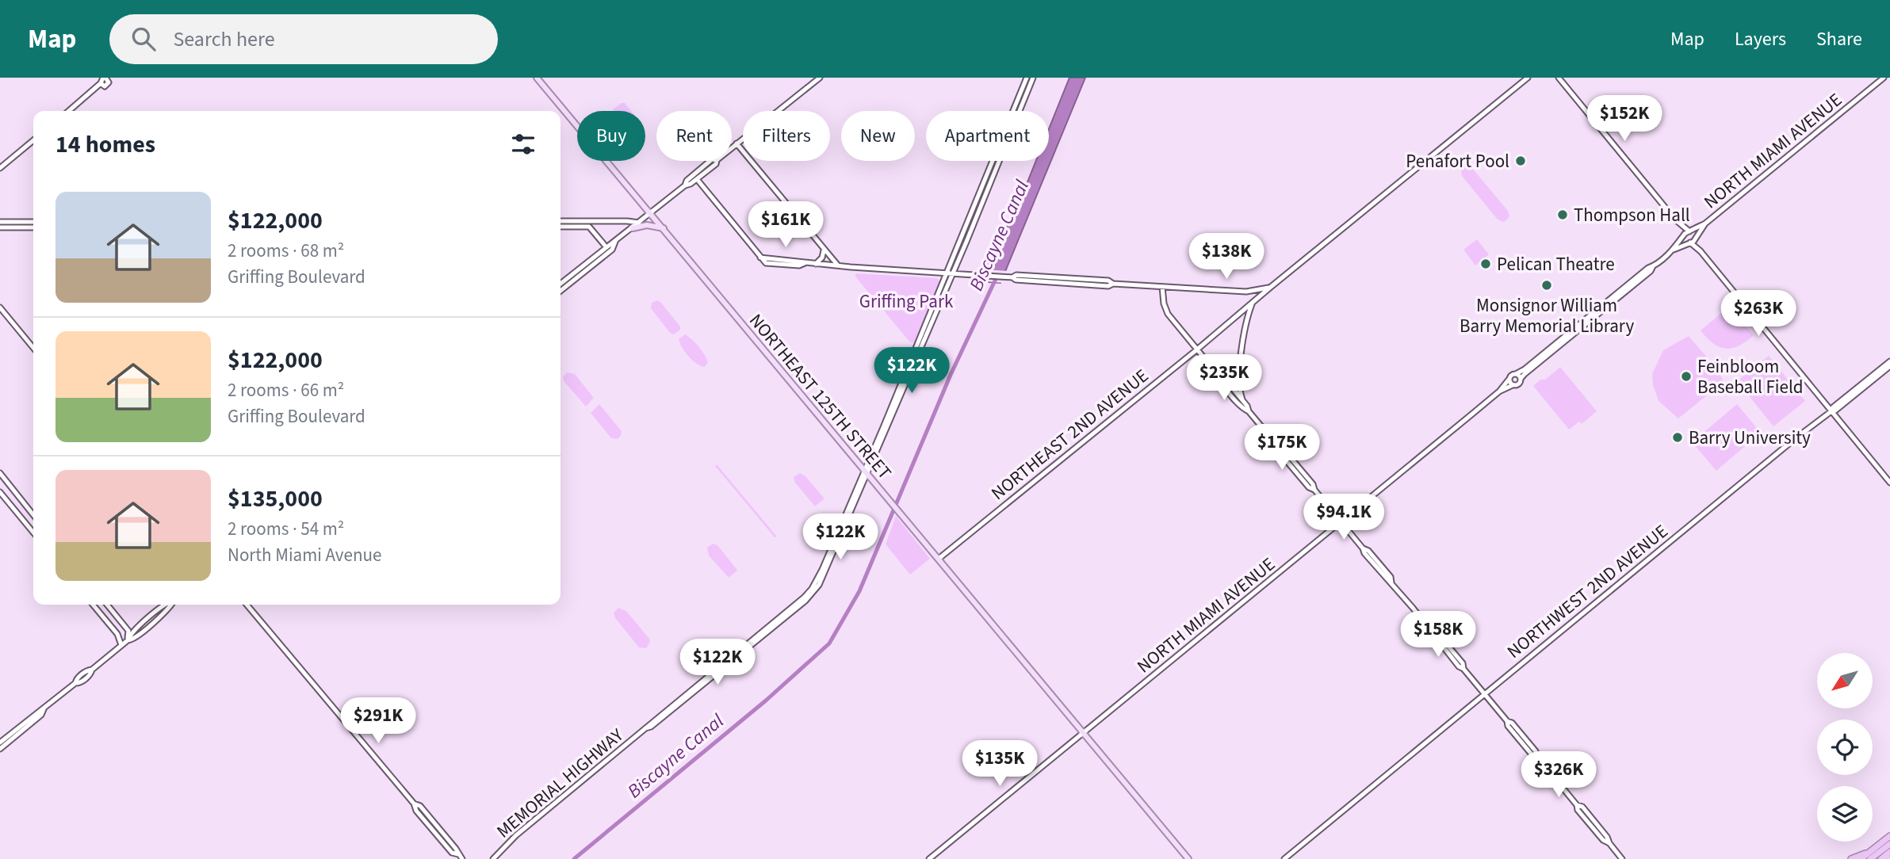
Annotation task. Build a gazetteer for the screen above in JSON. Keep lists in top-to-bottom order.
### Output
{
  "streets": {
    "main road": ["NORTHEAST 125TH STREET"],
    "street": [
      "NORTH MIAMI AVENUE",
      "NORTHEAST 2ND AVENUE",
      "NORTHWEST 2ND AVENUE",
      "MEMORIAL HIGHWAY"
    ]
  },
  "crossings": [
    ["NORTH MIAMI AVENUE", "NORTHEAST 125TH STREET"],
    ["NORTHEAST 125TH STREET", "NORTHEAST 2ND AVENUE"],
    ["NORTHEAST 125TH STREET", "MEMORIAL HIGHWAY"]
  ],
  "water": ["Biscayne Canal"],
  "parks": ["Griffing Park"],
  "places": [
    "Penafort Pool",
    "Thompson Hall",
    "Pelican Theatre",
    "Monsignor William Barry Memorial Library",
    "Feinbloom Baseball Field",
    "Barry University"
  ],
  "north": "bottom left",
  "page": {
    "header": "Map",
    "search": "Search here",
    "nav": ["Map", "Layers", "Share"],
    "price": [
      "$152K",
      "$161K",
      "$138K",
      "$263K",
      "$122K",
      "$235K",
      "$175K",
      "$94.1K",
      "$122K",
      "$158K",
      "$122K",
      "$291K",
      "$135K",
      "$326K"
    ],
    "chip": [
      "Buy",
      "Rent",
      "Filters",
      "New",
      "Apartment"
    ],
    "heading": "14 homes",
    "list": [
      {
        "name": "$122,000",
        "note": "2 rooms · 68 m² · Griffing Boulevard"
      },
      {
        "name": "$122,000",
        "note": "2 rooms · 66 m² · Griffing Boulevard"
      },
      {
        "name": "$135,000",
        "note": "2 rooms · 54 m² · North Miami Avenue"
      }
    ]
  }
}
